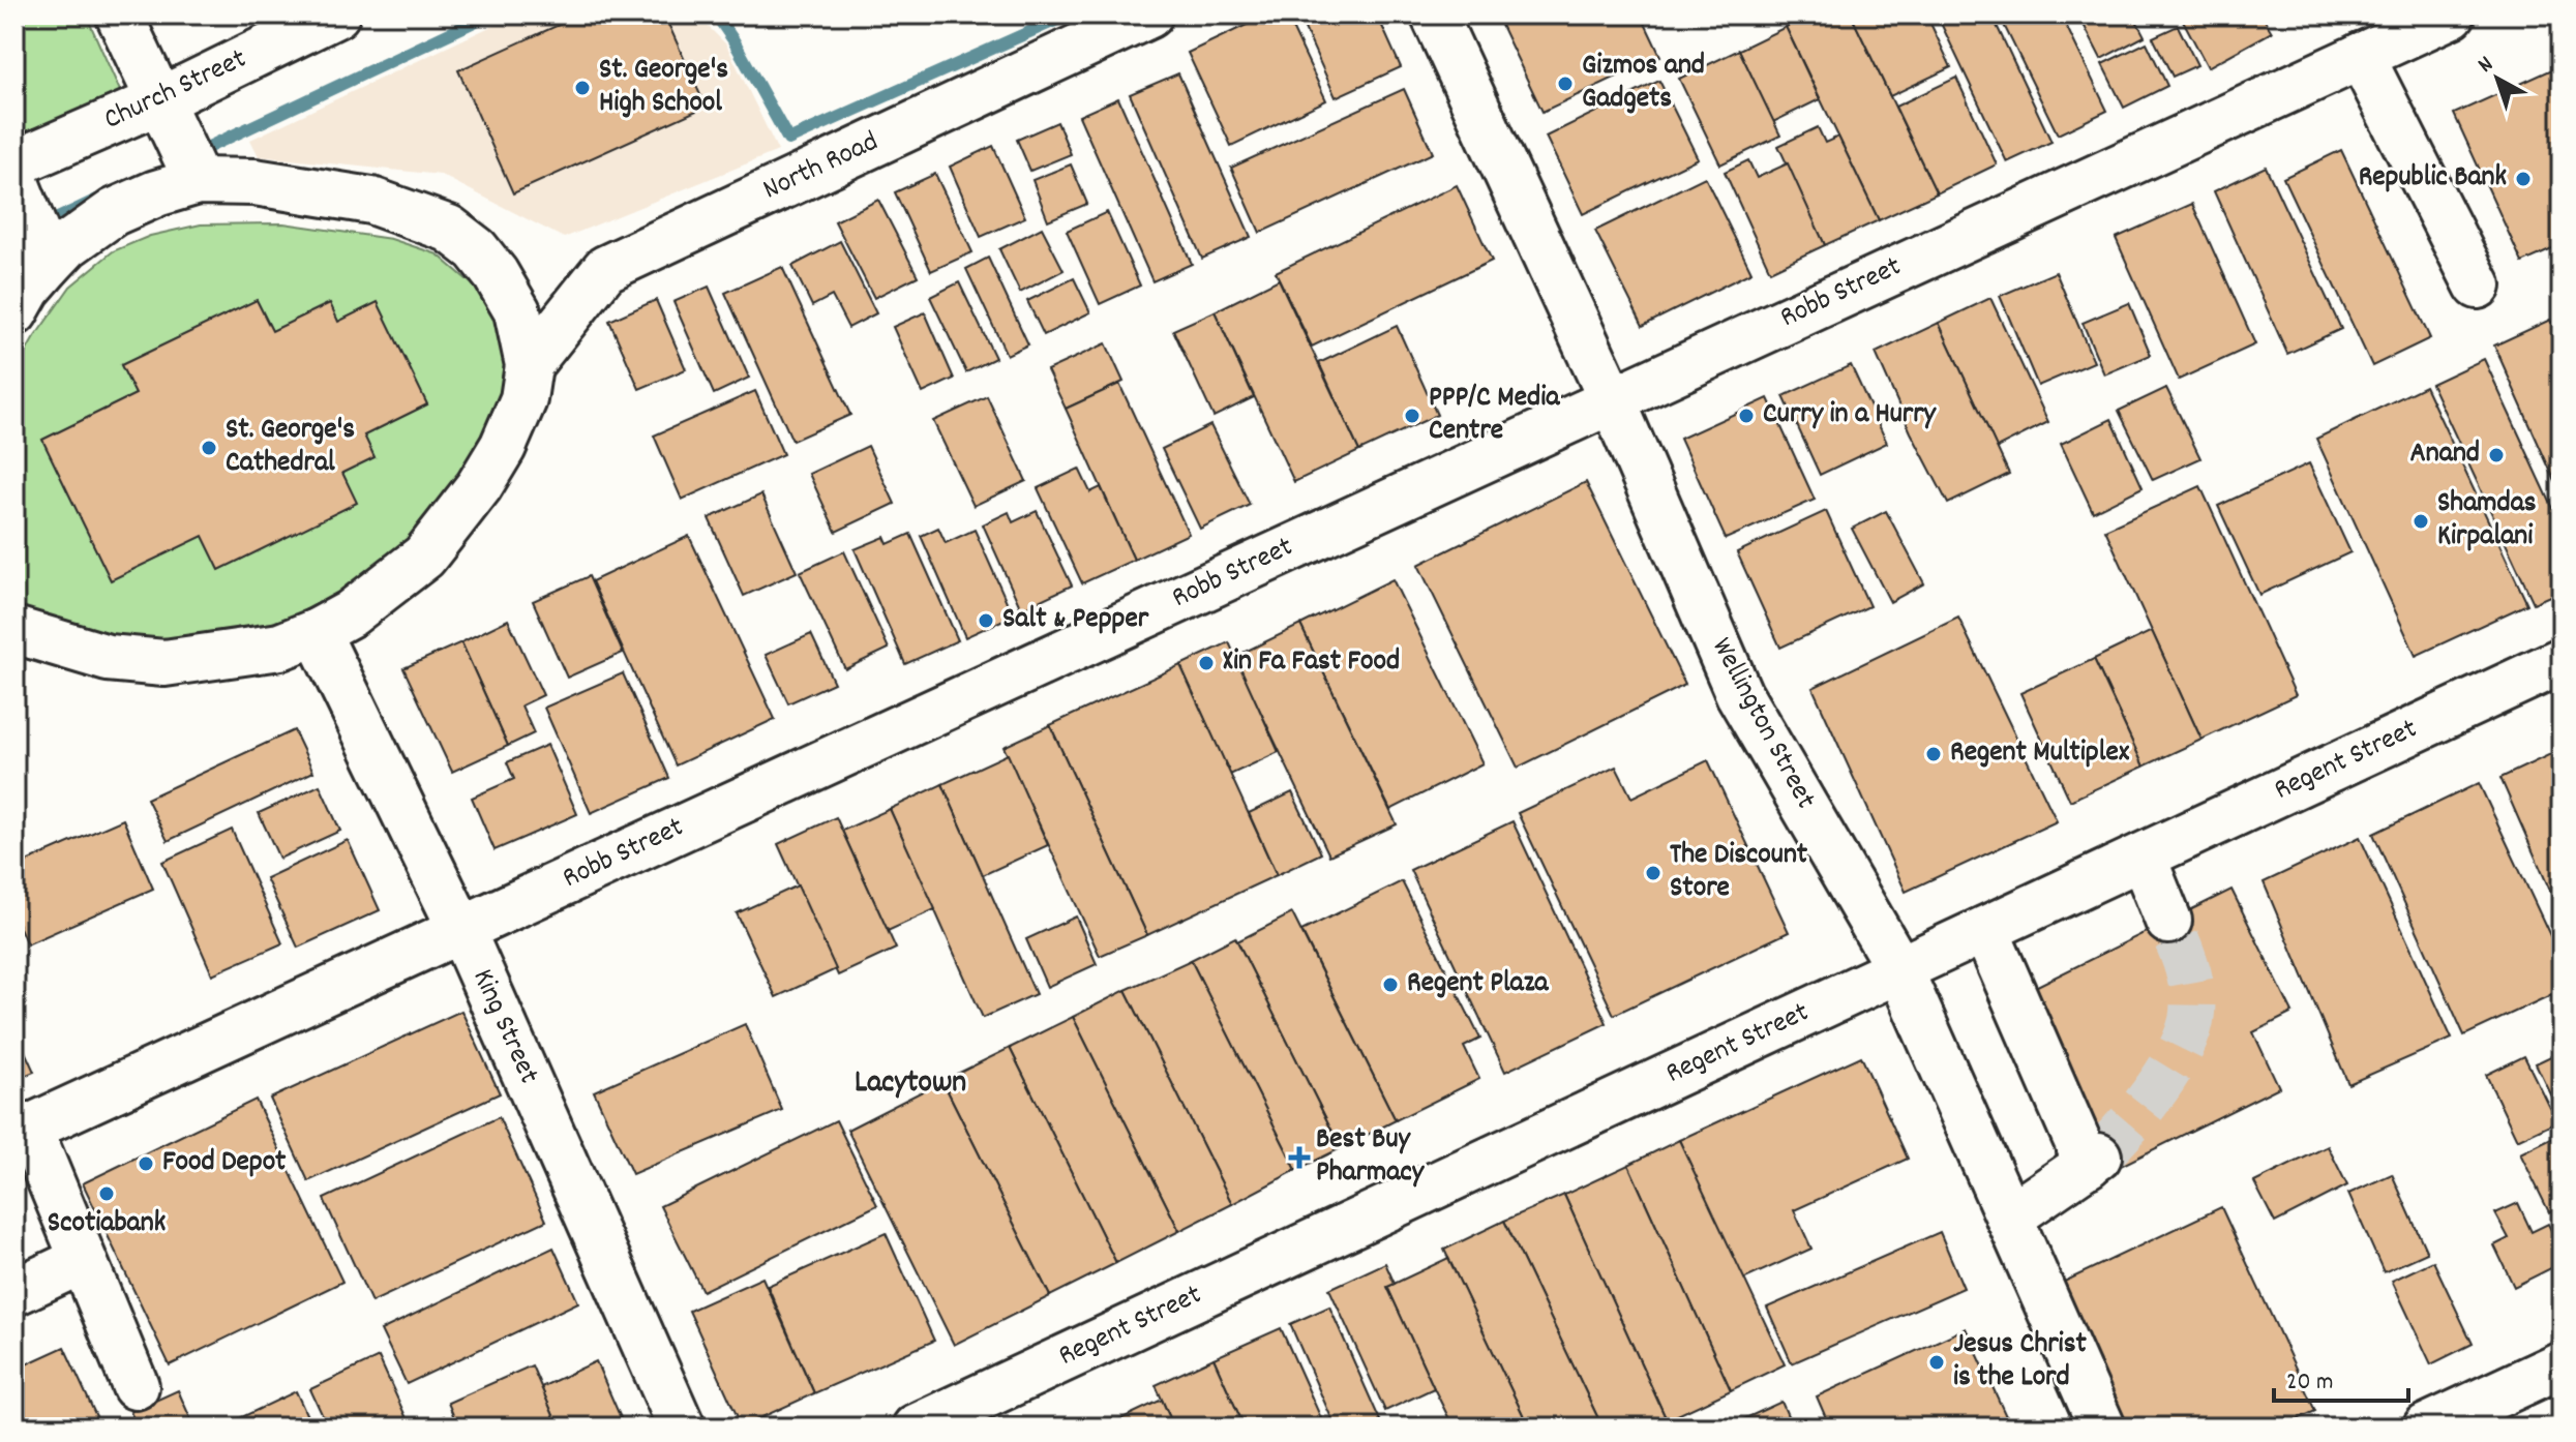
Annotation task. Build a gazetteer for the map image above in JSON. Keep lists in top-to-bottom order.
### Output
{
  "streets": {
    "street": [
      "Church Street",
      "North Road",
      "Robb Street",
      "Wellington Street",
      "Regent Street",
      "King Street"
    ]
  },
  "crossings": [
    ["Robb Street", "Wellington Street"],
    ["Robb Street", "King Street"],
    ["Wellington Street", "Regent Street"]
  ],
  "districts": ["Lacytown"],
  "places": {
    "other": [
      "Gizmos and Gadgets",
      "St. George's High School",
      "Republic Bank",
      "PPP/C Media Centre",
      "Curry in a Hurry",
      "St. George's Cathedral",
      "Anand",
      "Shamdas Kirpalani",
      "Salt & Pepper",
      "Xin Fa Fast Food",
      "Regent Multiplex",
      "The Discount Store",
      "Regent Plaza",
      "Food Depot",
      "Scotiabank",
      "Jesus Christ is the Lord"
    ],
    "health": ["Best Buy Pharmacy"]
  },
  "scale_bar": "20 m",
  "north": "top left"
}
